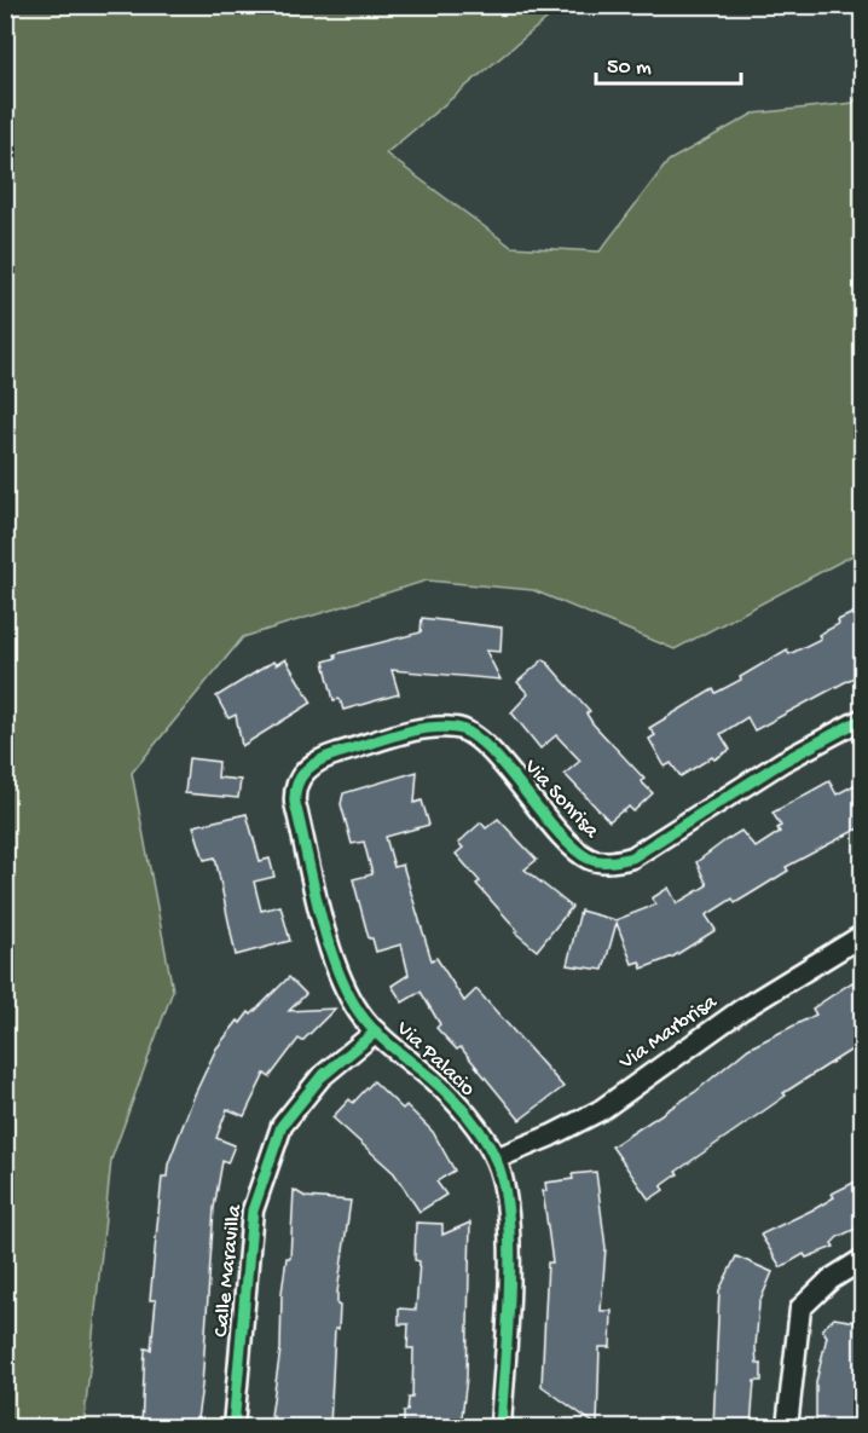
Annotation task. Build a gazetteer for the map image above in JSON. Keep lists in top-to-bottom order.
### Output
{
  "streets": {
    "street": [
      "Via Sonrisa",
      "Via Marbrisa",
      "Via Palacio",
      "Calle Maravilla"
    ]
  },
  "crossings": [
    ["Via Sonrisa", "Via Palacio"],
    ["Via Marbrisa", "Via Palacio"],
    ["Via Palacio", "Calle Maravilla"]
  ],
  "scale_bar": "50 m"
}
